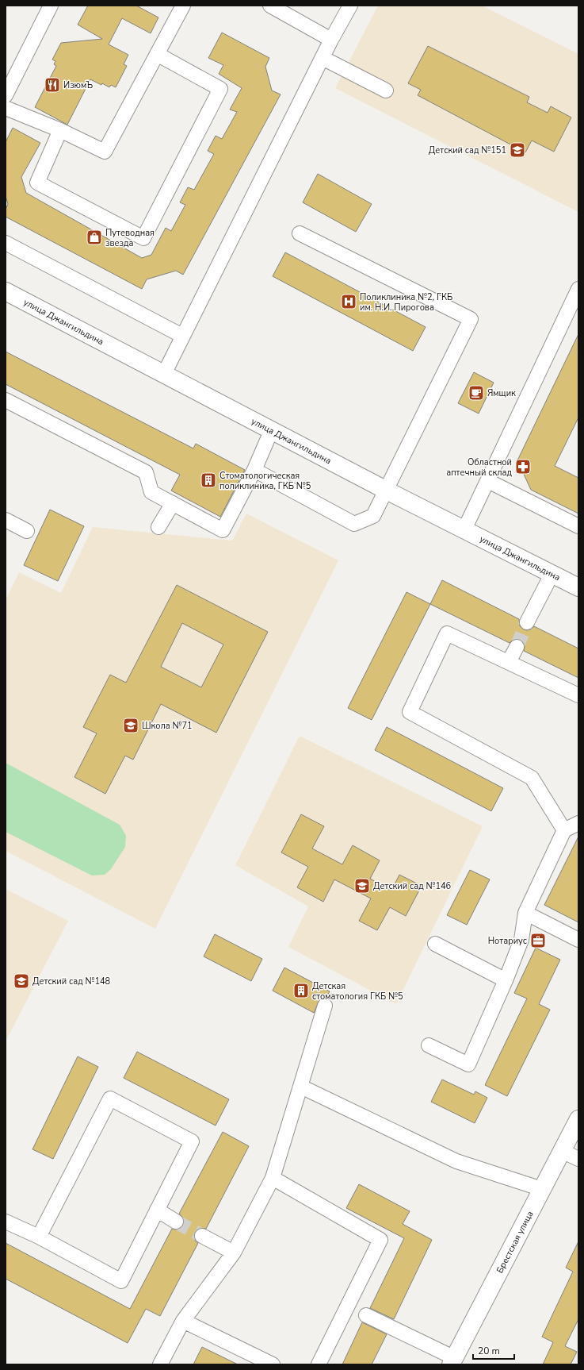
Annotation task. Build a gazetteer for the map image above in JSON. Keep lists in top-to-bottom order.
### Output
{
  "streets": {
    "main road": ["улица Джангильдина", "Брестская улица"]
  },
  "places": {
    "restaurant": ["ИзюмЪ"],
    "school or university": [
      "Детский сад №151",
      "Школа №71",
      "Детский сад №146",
      "Детский сад №148"
    ],
    "shop": ["Путеводная звезда"],
    "hospital": ["Поликлиника №2, ГКБ им. Н.И. Пирогова"],
    "cafe": ["Ямщик"],
    "pharmacy": ["Областной аптечный склад"],
    "building": ["Стоматологическая поликлиника, ГКБ №5", "Детская стоматология ГКБ №5"],
    "office": ["Нотариус"]
  },
  "scale_bar": "20 m"
}
